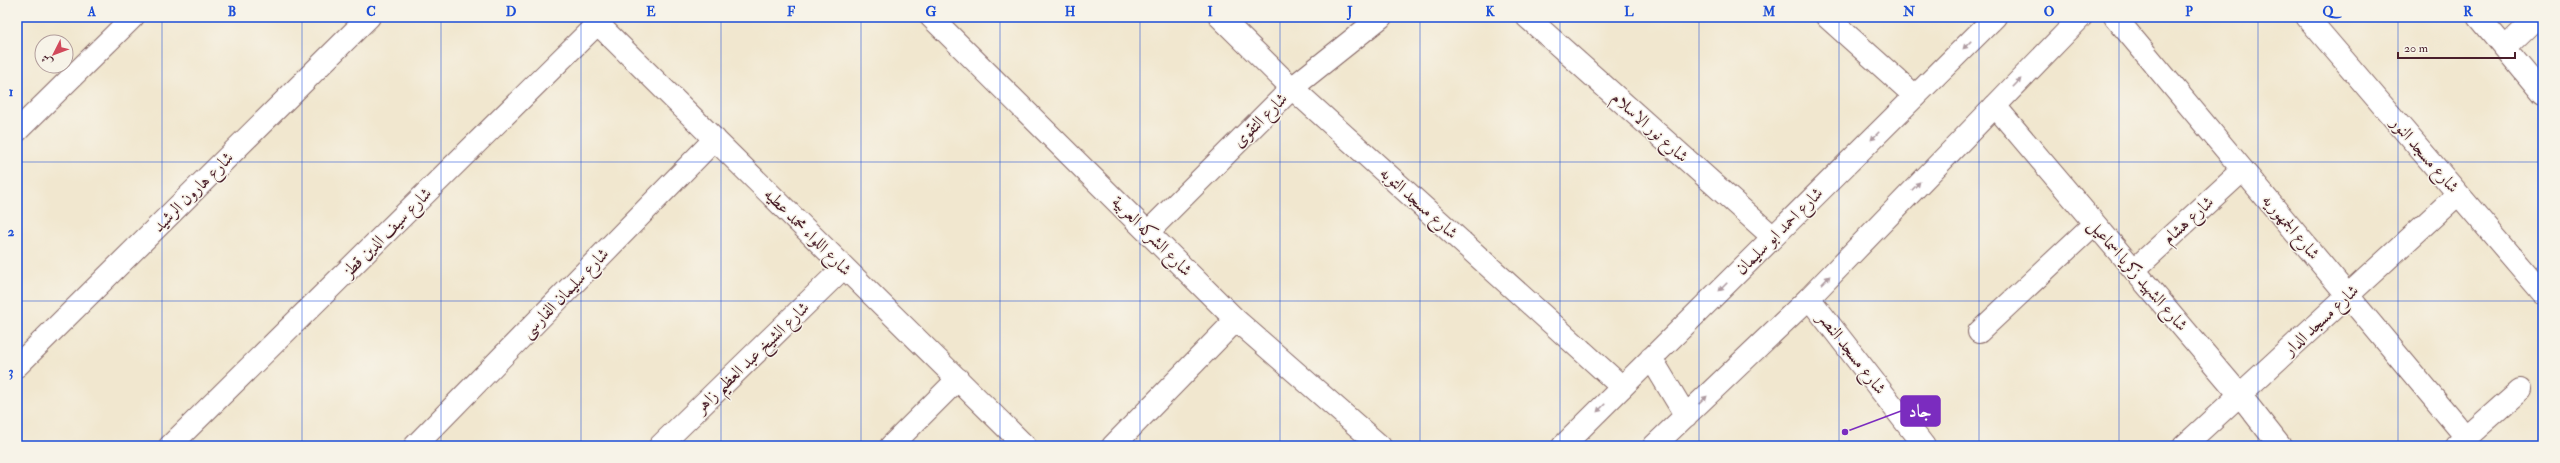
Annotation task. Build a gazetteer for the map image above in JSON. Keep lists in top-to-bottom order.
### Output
{
  "streets": {
    "street": [
      "شارع التقوى",
      "شارع نور الاسلام",
      "شارع مسجد النور",
      "شارع هارون الرشيد",
      "شارع مسجد التوبه",
      "شارع هشام",
      "شارع الجمهوريه",
      "شارع احمد ابو سليمان",
      "شارع سيف الدين قطز",
      "شارع اللواء محمد عطيه",
      "شارع الشركه العربية",
      "شارع الشهيد زكريا اسماعيل",
      "شارع سليمان الفارسى",
      "شارع مسجد الدار",
      "شارع مسجد النصر",
      "شارع الشيخ عبد العظيم زاهر"
    ]
  },
  "crossings": [
    ["شارع التقوى", "شارع مسجد التوبه"],
    ["شارع التقوى", "شارع الشركه العربية"],
    ["شارع نور الاسلام", "شارع احمد ابو سليمان"],
    ["شارع مسجد النور", "شارع مسجد الدار"],
    ["شارع مسجد التوبه", "شارع احمد ابو سليمان"],
    ["شارع هشام", "شارع الجمهوريه"],
    ["شارع هشام", "شارع الشهيد زكريا اسماعيل"],
    ["شارع الجمهوريه", "شارع مسجد الدار"],
    ["شارع سيف الدين قطز", "شارع اللواء محمد عطيه"],
    ["شارع اللواء محمد عطيه", "شارع سليمان الفارسى"],
    ["شارع اللواء محمد عطيه", "شارع الشيخ عبد العظيم زاهر"],
    ["شارع الشهيد زكريا اسماعيل", "شارع مسجد الدار"]
  ],
  "places": ["جاد"],
  "scale_bar": "20 m",
  "north": "bottom left",
  "grid": {
    "columns": [
      "A",
      "B",
      "C",
      "D",
      "E",
      "F",
      "G",
      "H",
      "I",
      "J",
      "K",
      "L",
      "M",
      "N",
      "O",
      "P",
      "Q",
      "R"
    ],
    "rows": ["1", "2", "3"]
  }
}
